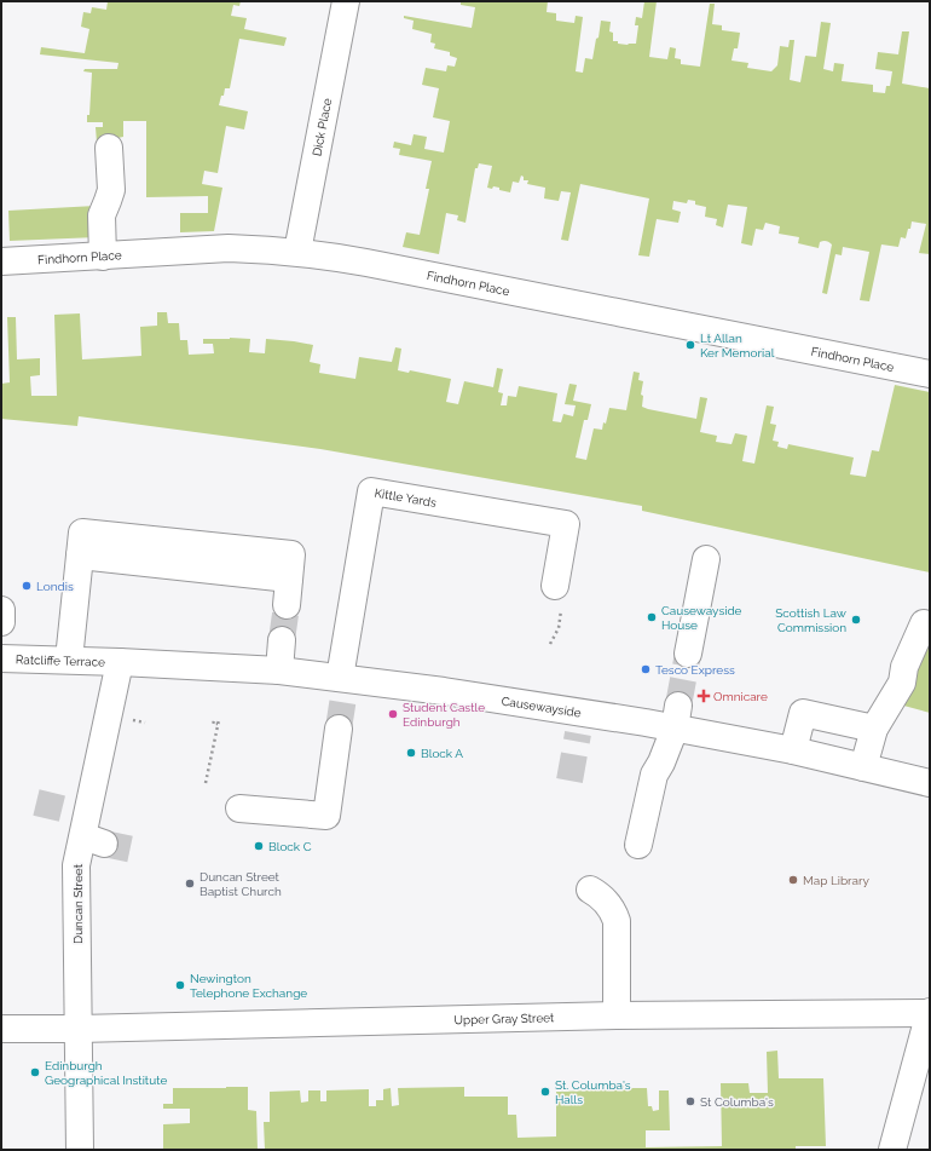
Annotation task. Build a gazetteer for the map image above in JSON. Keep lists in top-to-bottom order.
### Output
{
  "streets": {
    "street": [
      "Dick Place",
      "Findhorn Place",
      "Kittle Yards",
      "Ratcliffe Terrace",
      "Causewayside",
      "Duncan Street",
      "Upper Gray Street"
    ]
  },
  "crossings": [
    ["Dick Place", "Findhorn Place"],
    ["Kittle Yards", "Causewayside"],
    ["Ratcliffe Terrace", "Causewayside"],
    ["Ratcliffe Terrace", "Duncan Street"],
    ["Causewayside", "Duncan Street"],
    ["Duncan Street", "Upper Gray Street"]
  ],
  "places": {
    "other": [
      "Lt Allan Ker Memorial",
      "Londis",
      "Causewayside House",
      "Scottish Law Commission",
      "Tesco Express",
      "Student Castle Edinburgh",
      "Block A",
      "Block C",
      "Map Library",
      "Duncan Street Baptist Church",
      "Newington Telephone Exchange",
      "Edinburgh Geographical Institute",
      "St. Columba's Halls",
      "St Columba's"
    ],
    "health": ["Omnicare"]
  }
}
